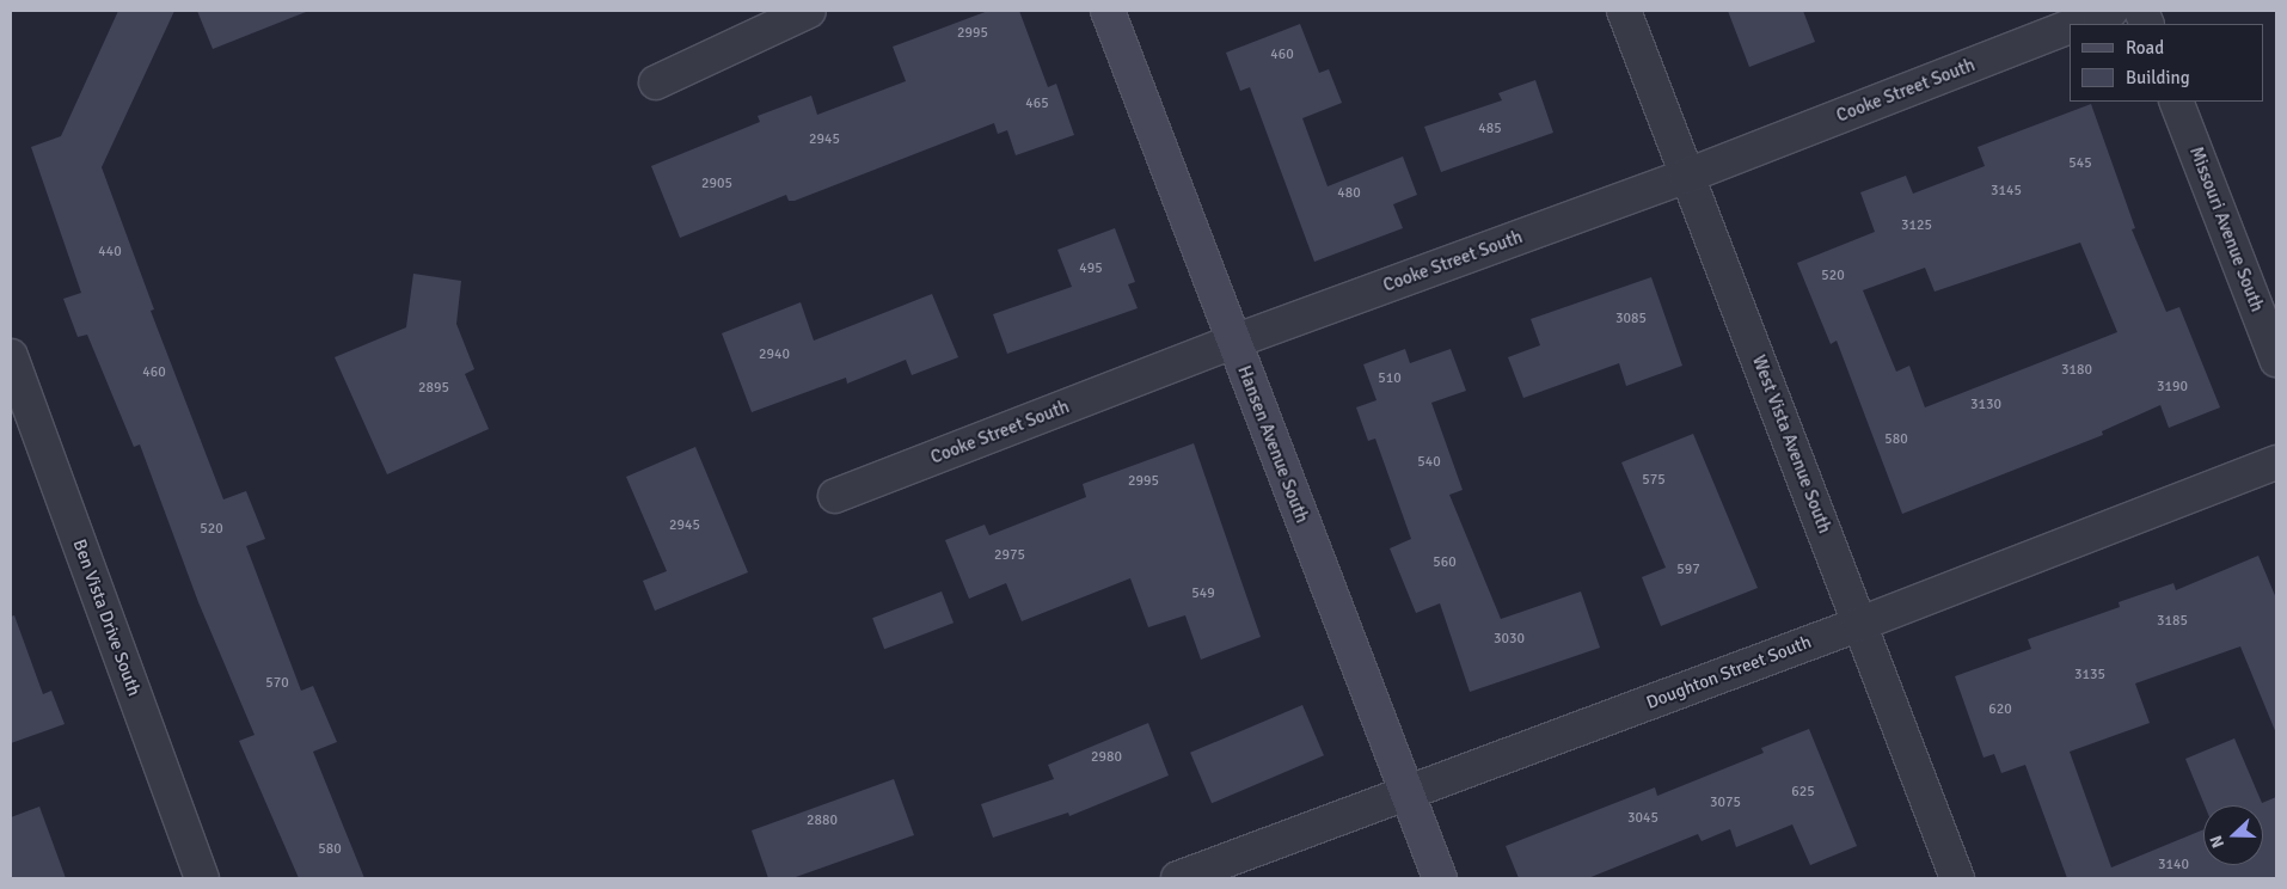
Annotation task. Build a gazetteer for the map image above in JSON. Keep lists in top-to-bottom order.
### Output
{
  "streets": {
    "street": [
      "Cooke Street South",
      "Missouri Avenue South",
      "Hansen Avenue South",
      "West Vista Avenue South",
      "Ben Vista Drive South",
      "Doughton Street South"
    ]
  },
  "crossings": [
    ["Cooke Street South", "Hansen Avenue South"],
    ["Cooke Street South", "West Vista Avenue South"],
    ["Hansen Avenue South", "Doughton Street South"],
    ["West Vista Avenue South", "Doughton Street South"]
  ],
  "house_numbers": [
    "2995",
    "460",
    "465",
    "485",
    "2945",
    "545",
    "2905",
    "3145",
    "480",
    "3125",
    "440",
    "495",
    "520",
    "3085",
    "2940",
    "3180",
    "460",
    "510",
    "3190",
    "2895",
    "3130",
    "580",
    "540",
    "575",
    "2995",
    "2945",
    "520",
    "2975",
    "560",
    "597",
    "549",
    "3185",
    "3030",
    "3135",
    "570",
    "620",
    "2980",
    "625",
    "3075",
    "3045",
    "2880",
    "580",
    "3140"
  ],
  "legend": ["Road", "Building"],
  "north": "left"
}
